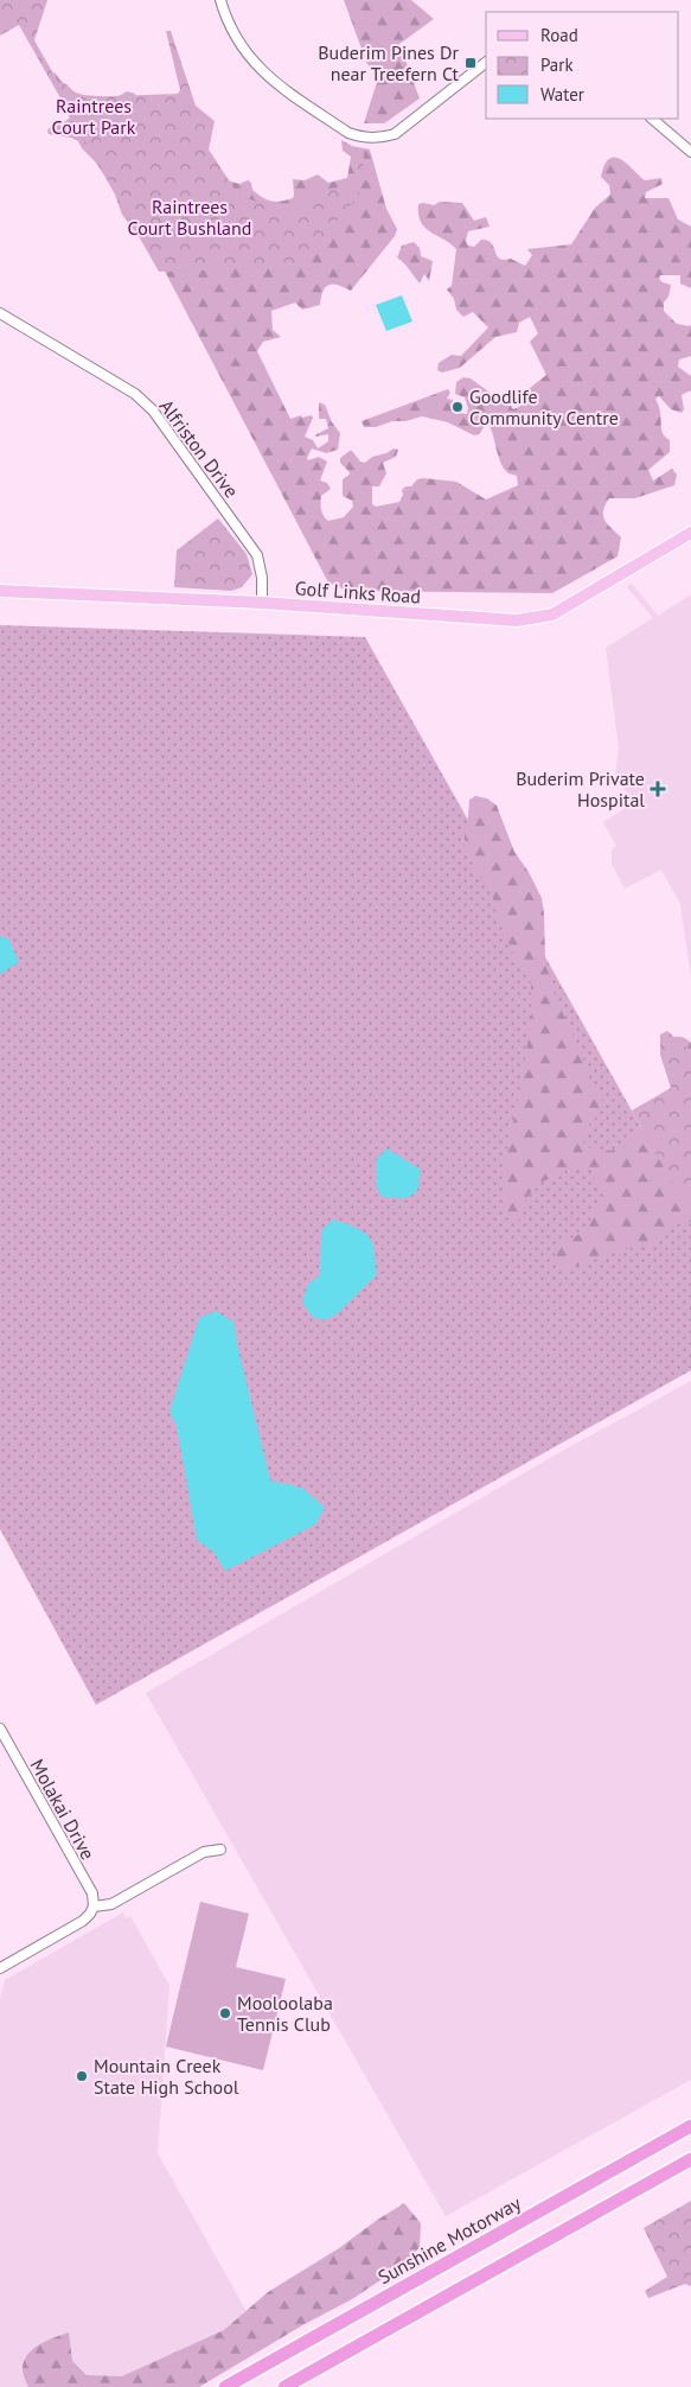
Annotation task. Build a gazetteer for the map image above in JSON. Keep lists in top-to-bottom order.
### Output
{
  "streets": {
    "highway": ["Sunshine Motorway"],
    "main road": ["Golf Links Road"],
    "street": ["Alfriston Drive", "Molakai Drive"]
  },
  "crossings": [
    ["Alfriston Drive", "Golf Links Road"]
  ],
  "parks": ["Raintrees Court Park", "Raintrees Court Bushland"],
  "places": {
    "transit": ["Buderim Pines Dr near Treefern Ct"],
    "other": ["Goodlife Community Centre", "Mooloolaba Tennis Club", "Mountain Creek State High School"],
    "health": ["Buderim Private Hospital"]
  },
  "legend": ["Road", "Park", "Water"]
}
